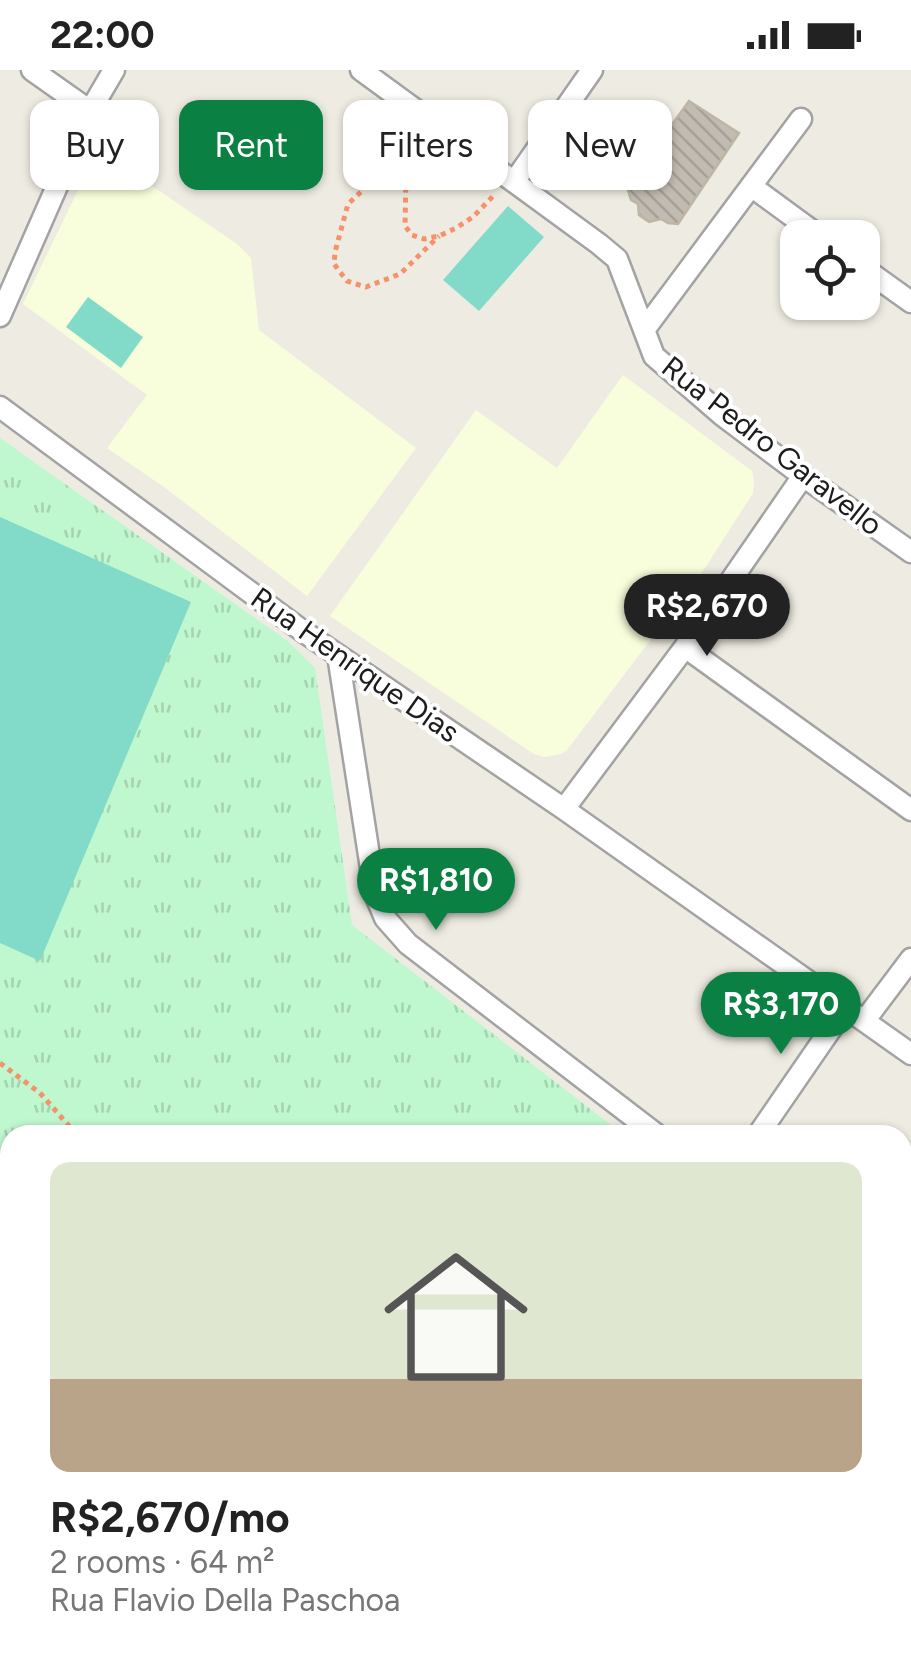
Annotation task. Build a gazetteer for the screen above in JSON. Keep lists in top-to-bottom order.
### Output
{
  "streets": {
    "street": ["Rua Pedro Garavello", "Rua Henrique Dias"]
  },
  "page": {
    "status": "22:00",
    "chip": [
      "Buy",
      "Rent",
      "Filters",
      "New"
    ],
    "price": ["R$2,670", "R$1,810", "R$3,170"],
    "list": [
      {
        "name": "R$2,670/mo",
        "note": "2 rooms · 64 m² · Rua Flavio Della Paschoa"
      }
    ]
  }
}
